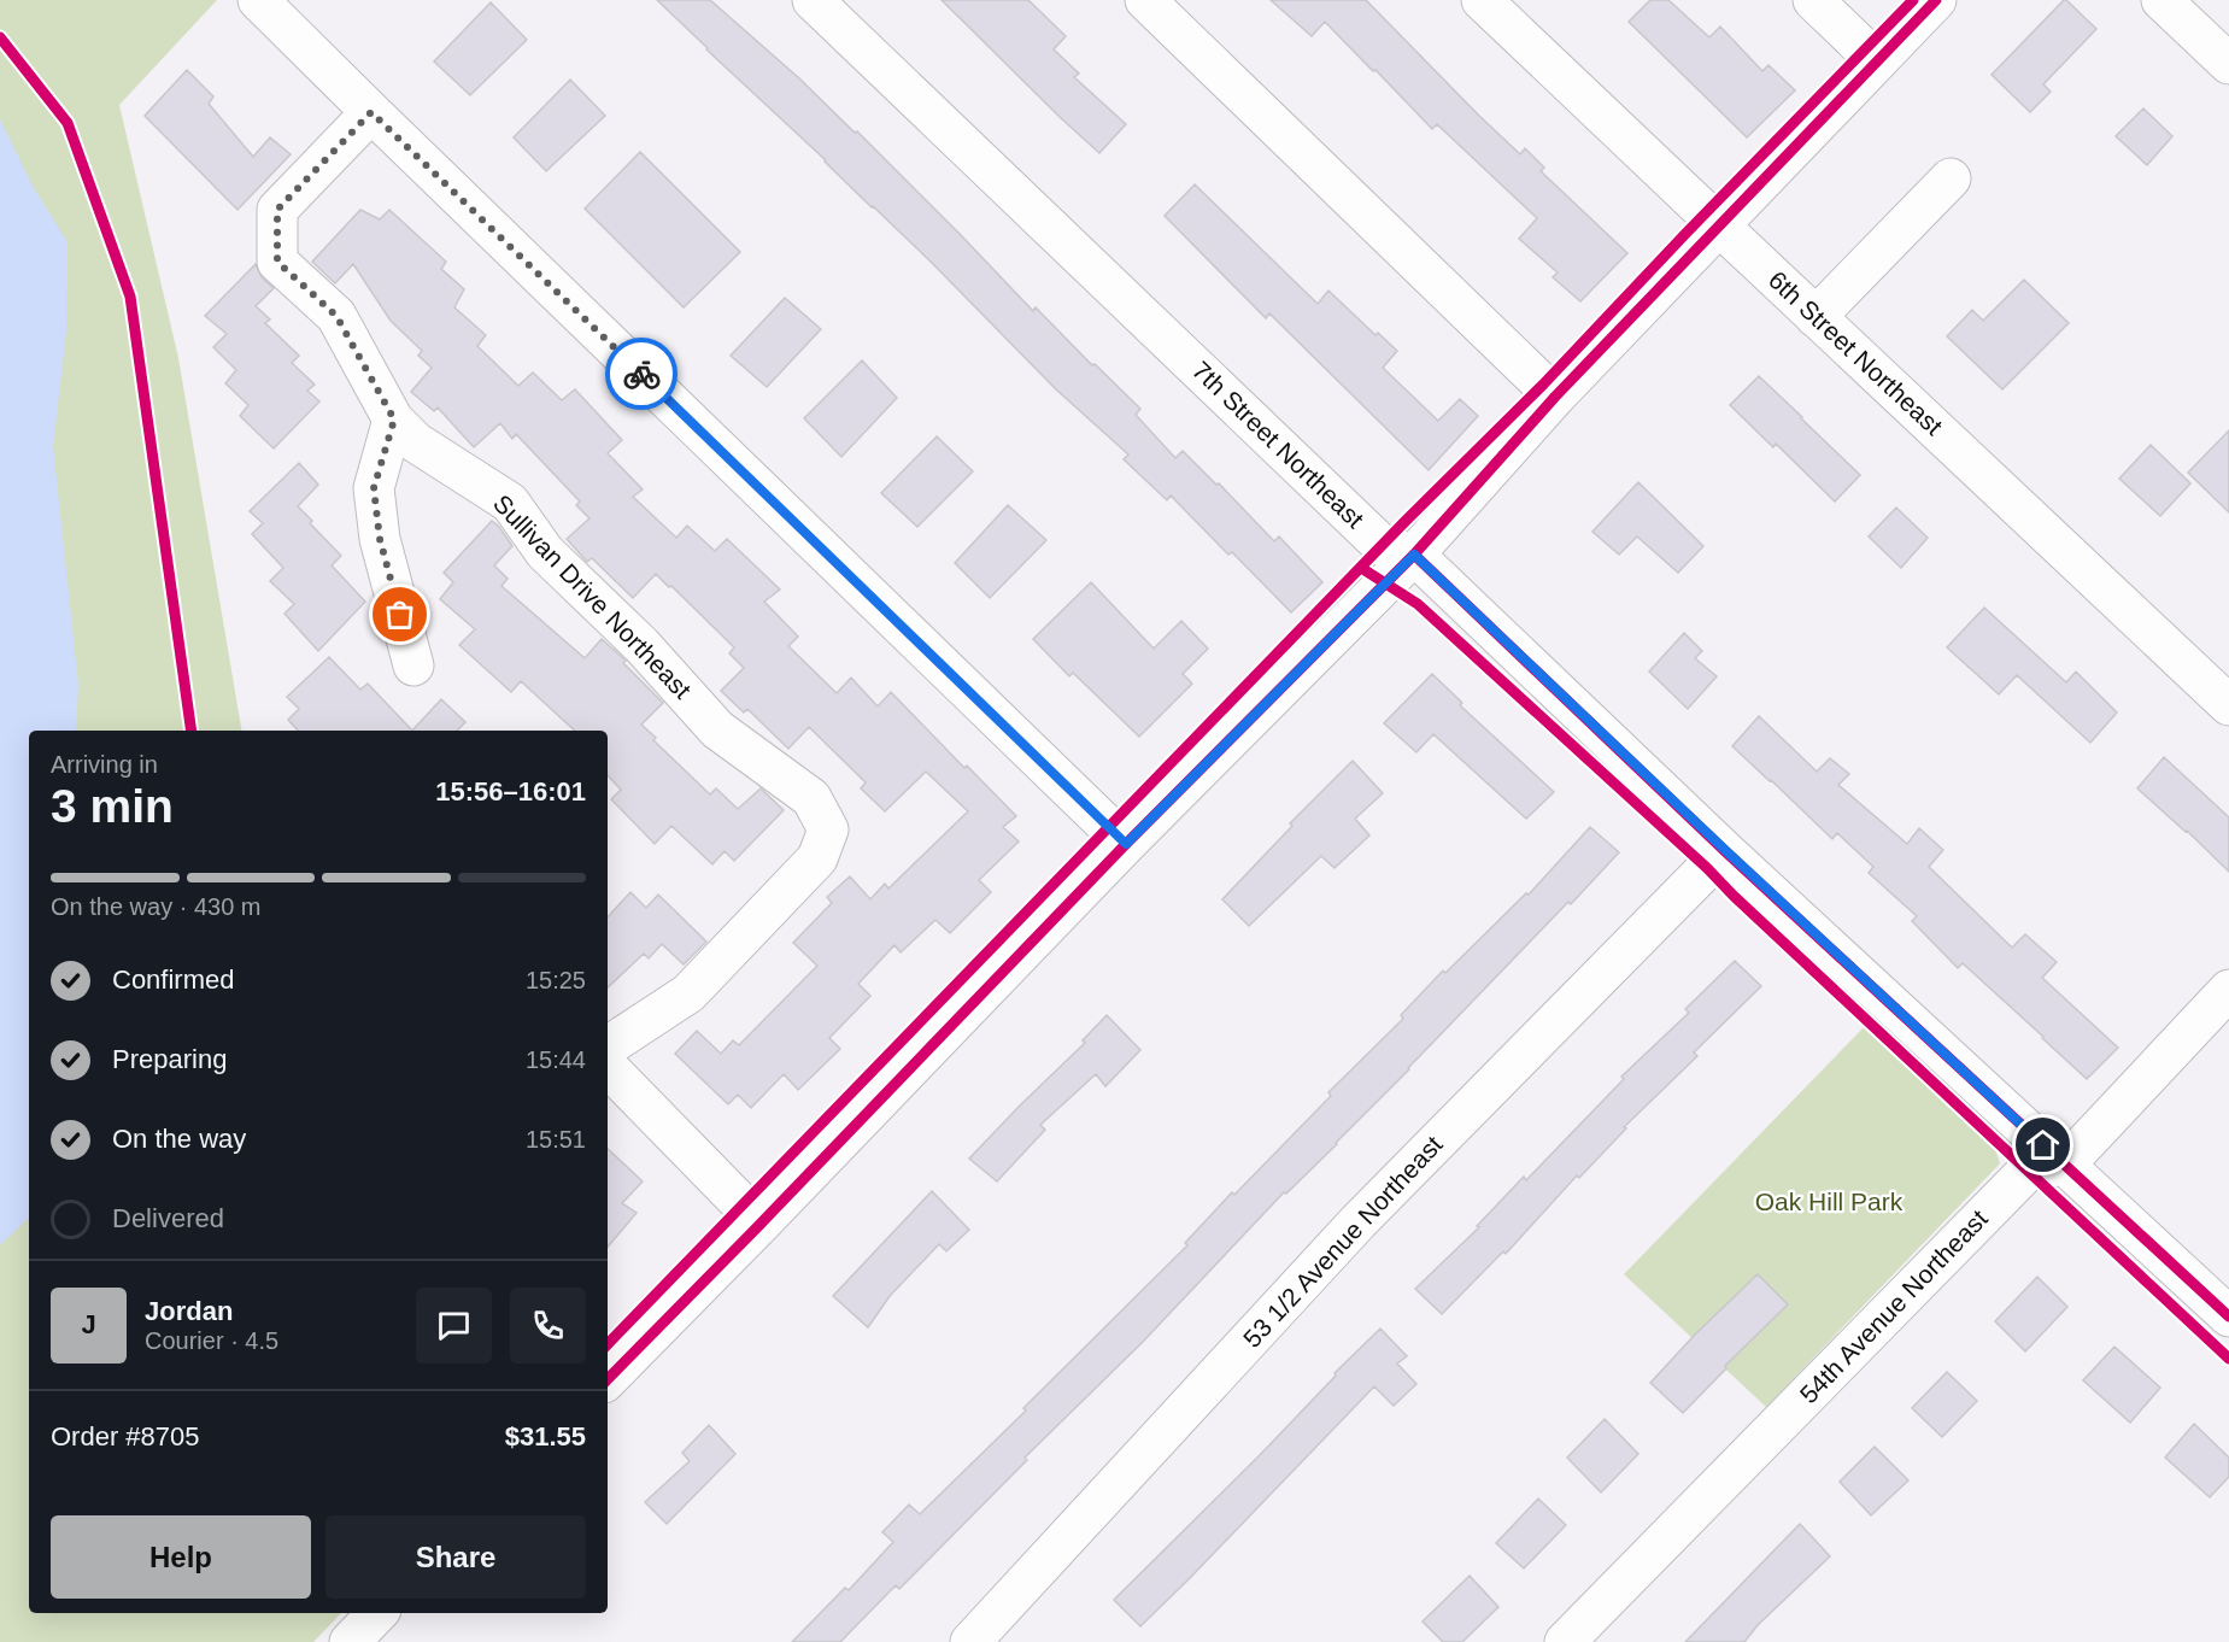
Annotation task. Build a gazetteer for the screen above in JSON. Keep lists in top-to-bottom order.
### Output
{
  "streets": {
    "street": [
      "6th Street Northeast",
      "7th Street Northeast",
      "Sullivan Drive Northeast",
      "53 1/2 Avenue Northeast",
      "54th Avenue Northeast"
    ]
  },
  "crossings": [
    ["7th Street Northeast", "53 1/2 Avenue Northeast"],
    ["7th Street Northeast", "54th Avenue Northeast"]
  ],
  "parks": ["Oak Hill Park"],
  "page": {
    "heading": ["3 min", "Arriving in", "15:56–16:01"],
    "panel": [
      "Jordan",
      "Courier · 4.5",
      "Order #8705",
      "$31.55"
    ],
    "bar": "On the way · 430 m",
    "list": [
      ["Confirmed", "15:25"],
      ["Preparing", "15:44"],
      ["On the way", "15:51"],
      "Delivered"
    ],
    "round": "J",
    "buttons": ["Help", "Share"]
  }
}
